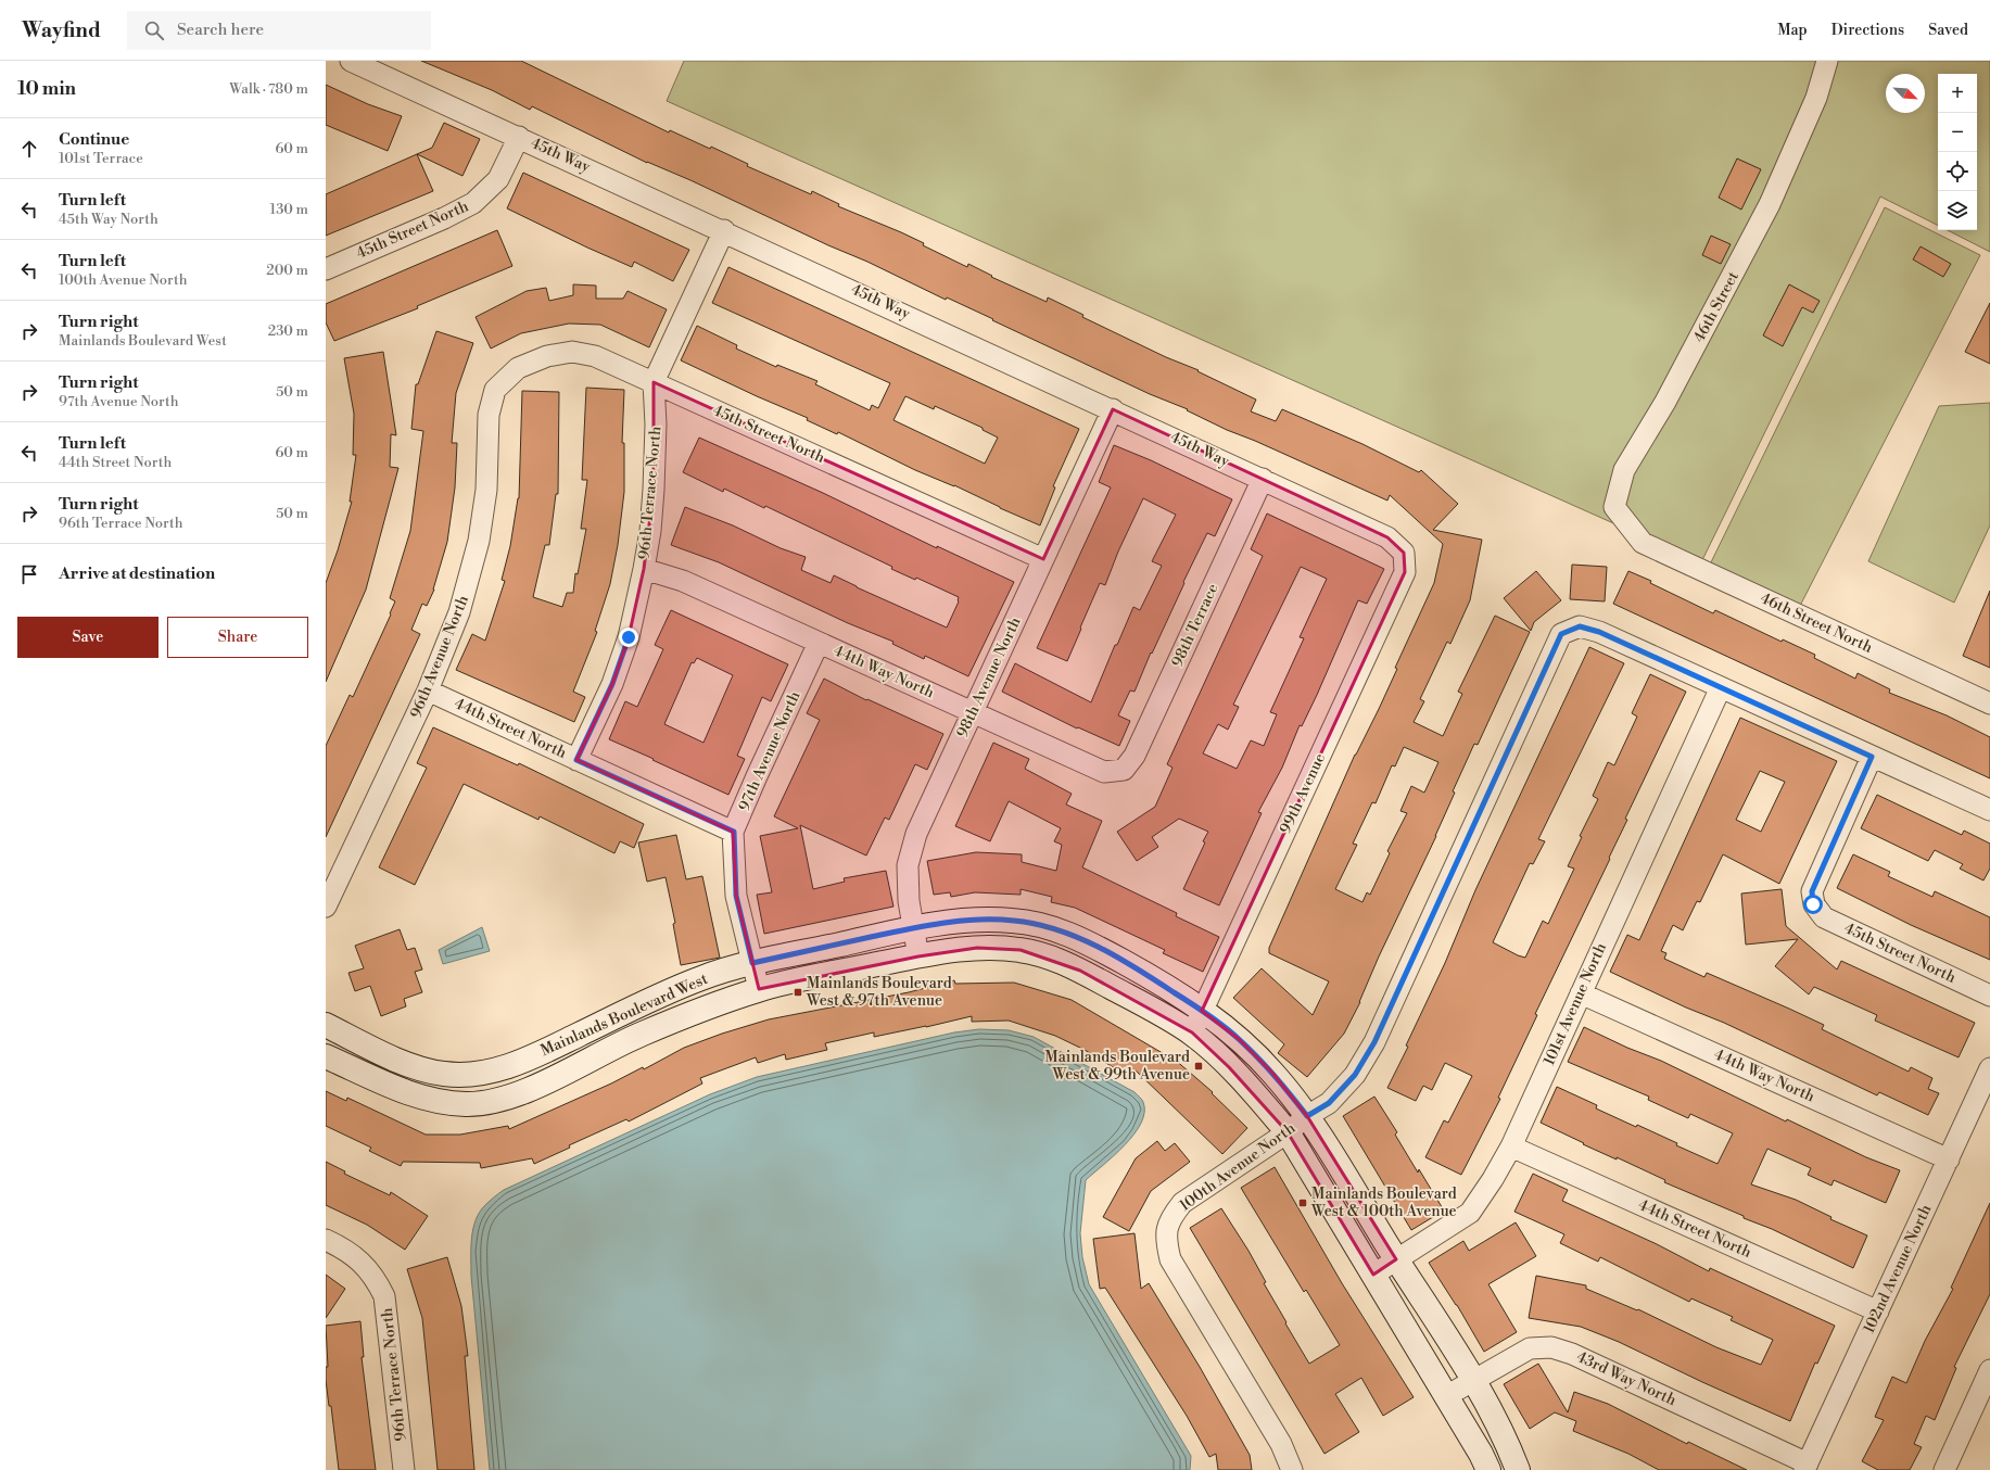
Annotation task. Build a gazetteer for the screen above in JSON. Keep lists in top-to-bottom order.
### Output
{
  "streets": {
    "street": [
      "45th Way",
      "45th Street North",
      "46th Street",
      "96th Terrace North",
      "46th Street North",
      "98th Terrace",
      "96th Avenue North",
      "44th Way North",
      "98th Avenue North",
      "44th Street North",
      "97th Avenue North",
      "99th Avenue",
      "101st Avenue North",
      "Mainlands Boulevard West",
      "100th Avenue North",
      "102nd Avenue North",
      "43rd Way North"
    ]
  },
  "crossings": [
    ["45th Way", "45th Street North"],
    ["45th Way", "96th Terrace North"],
    ["45th Way", "98th Terrace"],
    ["45th Way", "98th Avenue North"],
    ["45th Way", "99th Avenue"],
    ["45th Street North", "96th Terrace North"],
    ["45th Street North", "96th Avenue North"],
    ["45th Street North", "98th Avenue North"],
    ["46th Street", "46th Street North"],
    ["96th Terrace North", "44th Way North"],
    ["96th Terrace North", "44th Street North"],
    ["98th Terrace", "44th Way North"],
    ["96th Avenue North", "44th Street North"],
    ["44th Way North", "98th Avenue North"],
    ["44th Way North", "97th Avenue North"],
    ["44th Way North", "101st Avenue North"],
    ["44th Way North", "102nd Avenue North"],
    ["98th Avenue North", "Mainlands Boulevard West"],
    ["44th Street North", "97th Avenue North"],
    ["44th Street North", "101st Avenue North"],
    ["44th Street North", "102nd Avenue North"],
    ["97th Avenue North", "Mainlands Boulevard West"],
    ["99th Avenue", "Mainlands Boulevard West"],
    ["101st Avenue North", "Mainlands Boulevard West"],
    ["101st Avenue North", "100th Avenue North"],
    ["Mainlands Boulevard West", "100th Avenue North"],
    ["Mainlands Boulevard West", "43rd Way North"],
    ["102nd Avenue North", "43rd Way North"]
  ],
  "places": {
    "transit": ["Mainlands Boulevard West & 97th Avenue", "Mainlands Boulevard West & 99th Avenue", "Mainlands Boulevard West & 100th Avenue"]
  },
  "north": "bottom right",
  "page": {
    "header": "Wayfind",
    "search": "Search here",
    "nav": ["Map", "Directions", "Saved"],
    "heading": ["10 min", "Walk · 780 m"],
    "map_buttons": ["+", "−"],
    "list": [
      ["Continue", "101st Terrace", "60 m"],
      ["Turn left", "45th Way North", "130 m"],
      ["Turn left", "100th Avenue North", "200 m"],
      ["Turn right", "Mainlands Boulevard West", "230 m"],
      ["Turn right", "97th Avenue North", "50 m"],
      ["Turn left", "44th Street North", "60 m"],
      ["Turn right", "96th Terrace North", "50 m"],
      "Arrive at destination"
    ],
    "buttons": ["Save", "Share"]
  }
}
